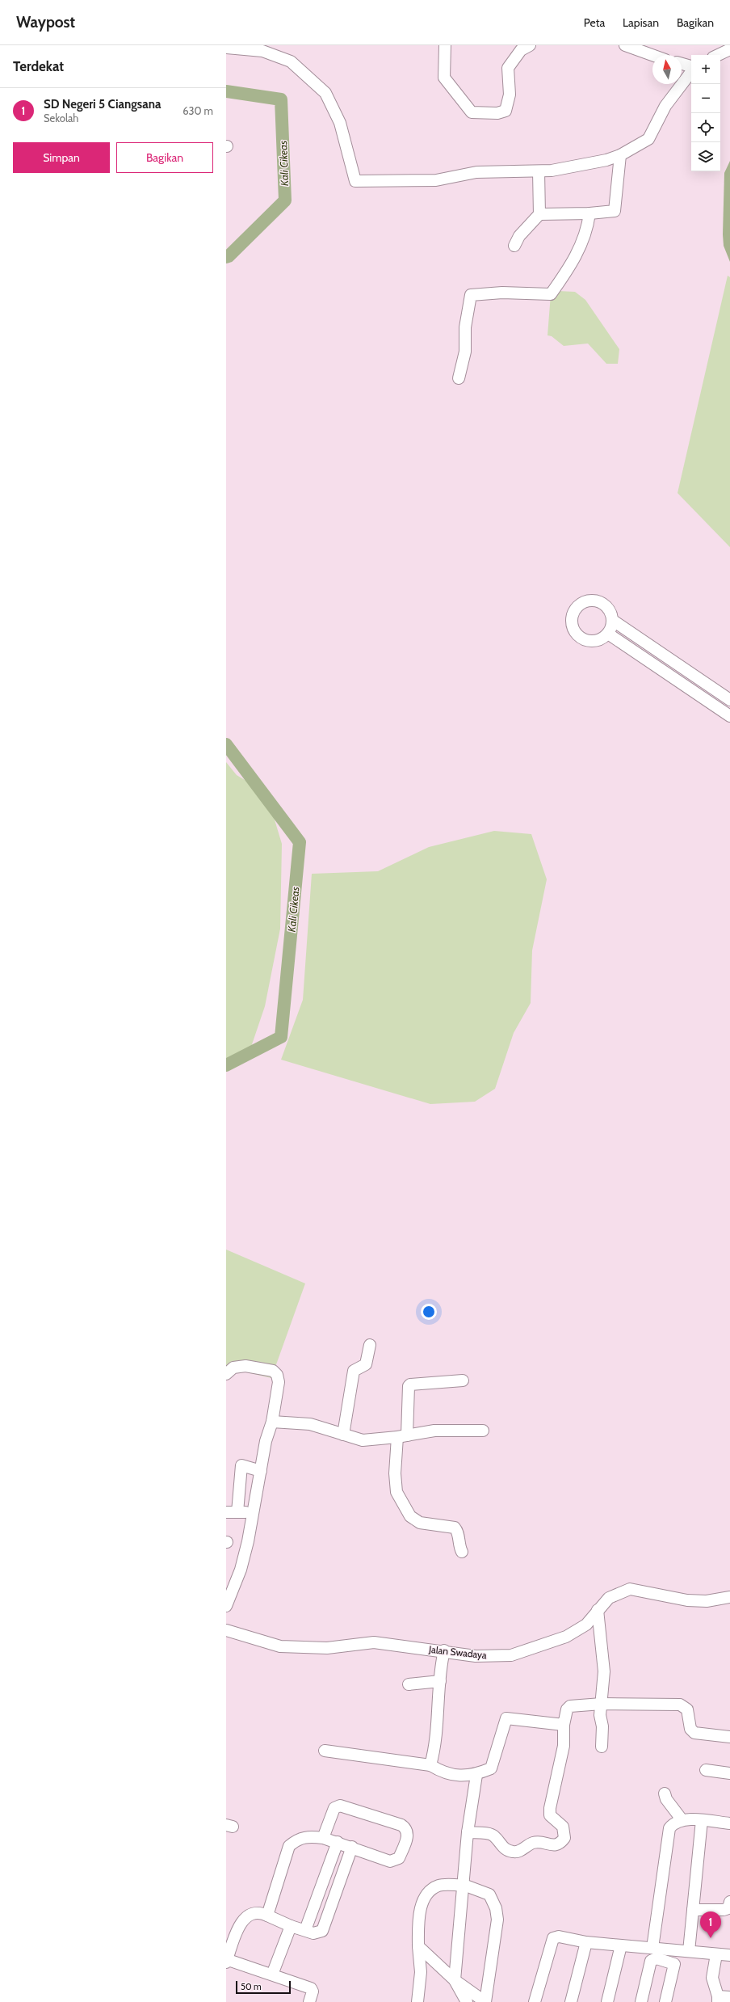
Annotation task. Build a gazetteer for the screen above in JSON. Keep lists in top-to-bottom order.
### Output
{
  "streets": {
    "street": ["Jalan Swadaya"]
  },
  "water": ["Kali Cikeas"],
  "scale_bar": "50 m",
  "north": "top",
  "page": {
    "header": "Waypost",
    "nav": ["Peta", "Lapisan", "Bagikan"],
    "heading": "Terdekat",
    "map_buttons": ["+", "−"],
    "list": [
      {
        "mark": "1",
        "name": "SD Negeri 5 Ciangsana",
        "note": "Sekolah",
        "value": "630 m"
      }
    ],
    "buttons": ["Simpan", "Bagikan"],
    "pins": "1",
    "scale": "50 m"
  }
}
